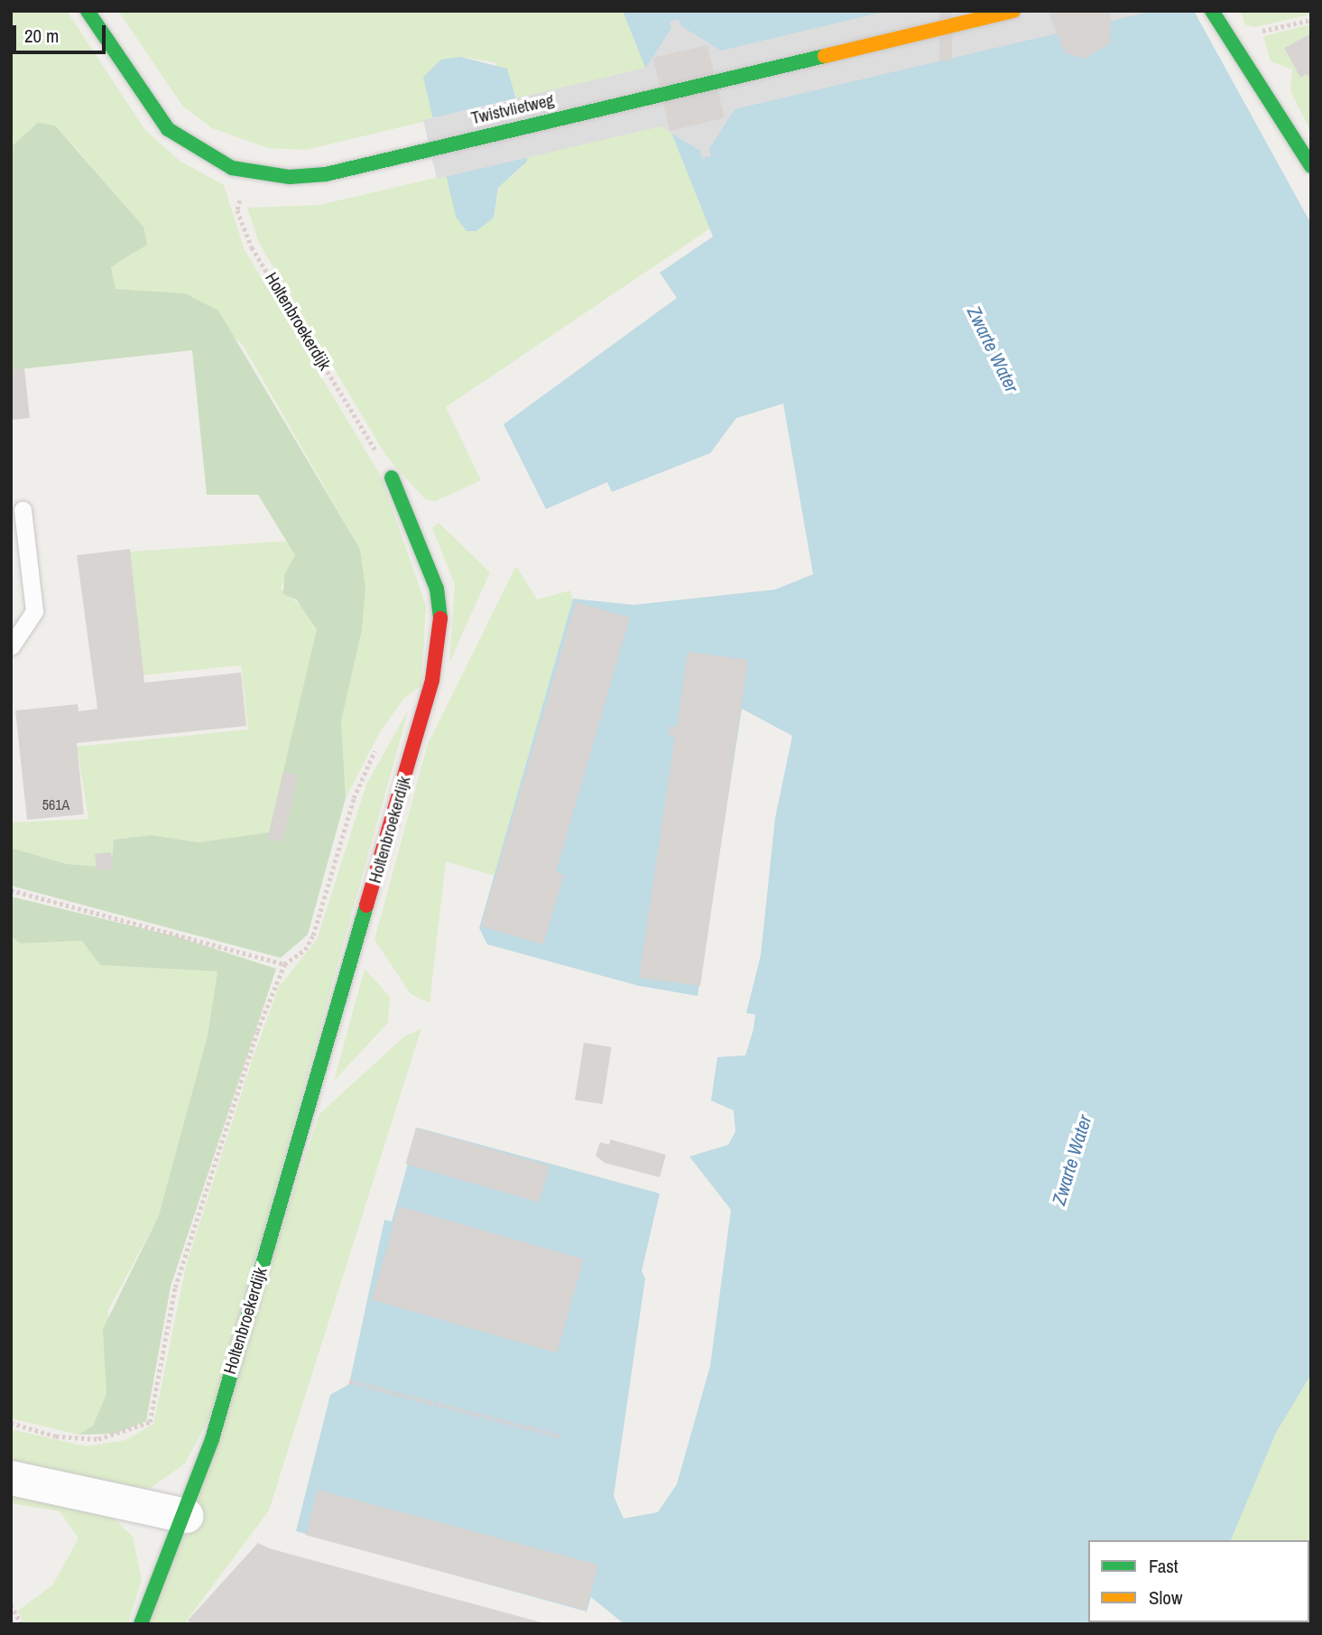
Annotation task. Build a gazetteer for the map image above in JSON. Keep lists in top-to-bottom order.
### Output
{
  "streets": {
    "street": ["Twistvlietweg", "Holtenbroekerdijk"]
  },
  "crossings": [
    ["Twistvlietweg", "Holtenbroekerdijk"]
  ],
  "water": ["Zwarte Water"],
  "house_numbers": ["561A"],
  "legend": ["Fast", "Slow"],
  "scale_bar": "20 m"
}
